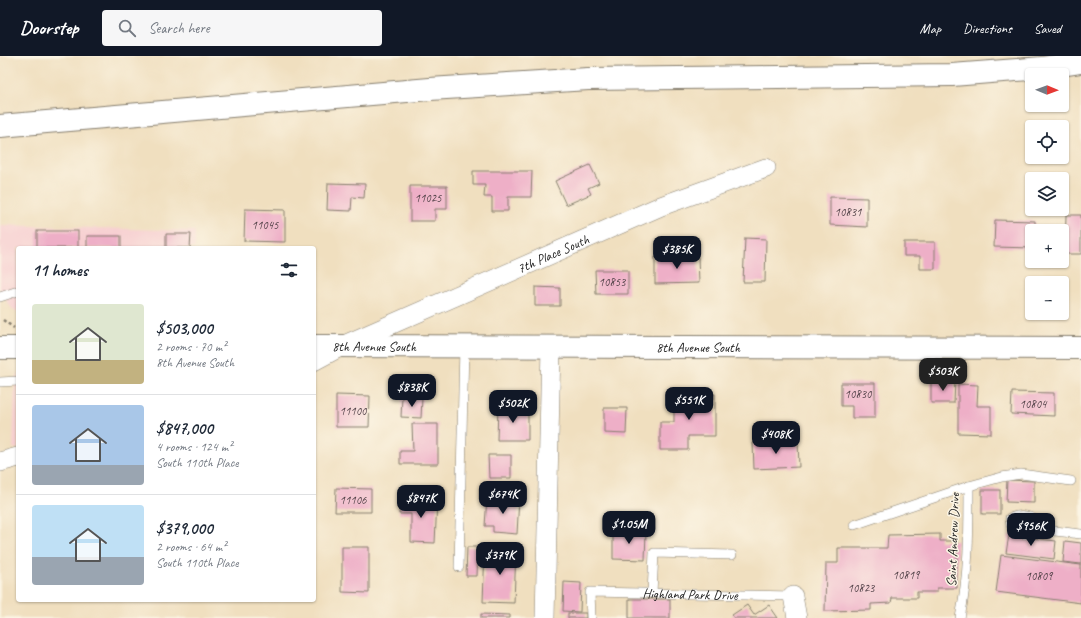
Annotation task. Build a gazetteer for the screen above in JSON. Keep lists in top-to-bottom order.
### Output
{
  "streets": {
    "main road": ["8th Avenue South"],
    "street": ["7th Place South", "Highland Park Drive"],
    "lane": ["Saint Andrew Drive"]
  },
  "crossings": [
    ["7th Place South", "8th Avenue South"]
  ],
  "house_numbers": [
    "11025",
    "10831",
    "11045",
    "10853",
    "10830",
    "10804",
    "11100",
    "11106",
    "10819",
    "10809",
    "10823"
  ],
  "north": "right",
  "page": {
    "header": "Doorstep",
    "search": "Search here",
    "nav": ["Map", "Directions", "Saved"],
    "map_buttons": ["+", "−"],
    "price": [
      "$385K",
      "$503K",
      "$838K",
      "$551K",
      "$502K",
      "$408K",
      "$674K",
      "$847K",
      "$1.05M",
      "$956K",
      "$379K"
    ],
    "heading": "11 homes",
    "list": [
      {
        "name": "$503,000",
        "note": "2 rooms · 70 m² · 8th Avenue South"
      },
      {
        "name": "$847,000",
        "note": "4 rooms · 124 m² · South 110th Place"
      },
      {
        "name": "$379,000",
        "note": "2 rooms · 64 m² · South 110th Place"
      }
    ]
  }
}
